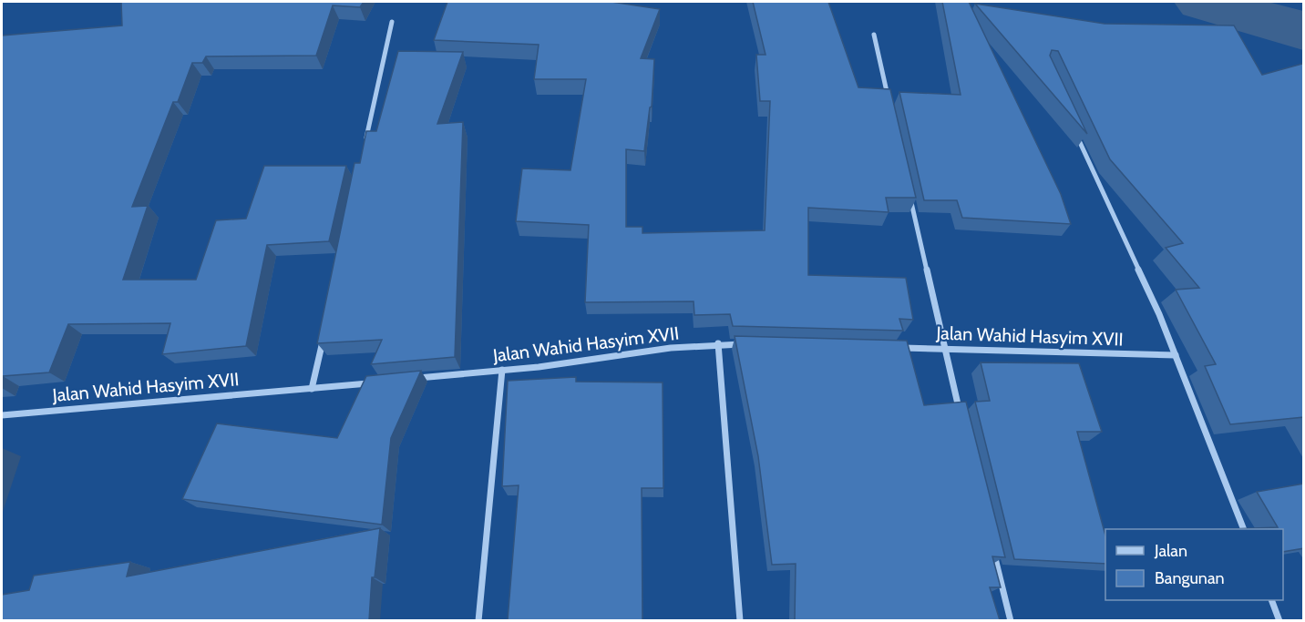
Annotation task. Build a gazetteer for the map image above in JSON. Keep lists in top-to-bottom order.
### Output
{
  "streets": {
    "street": ["Jalan Wahid Hasyim XVII"]
  },
  "legend": ["Jalan", "Bangunan"]
}
